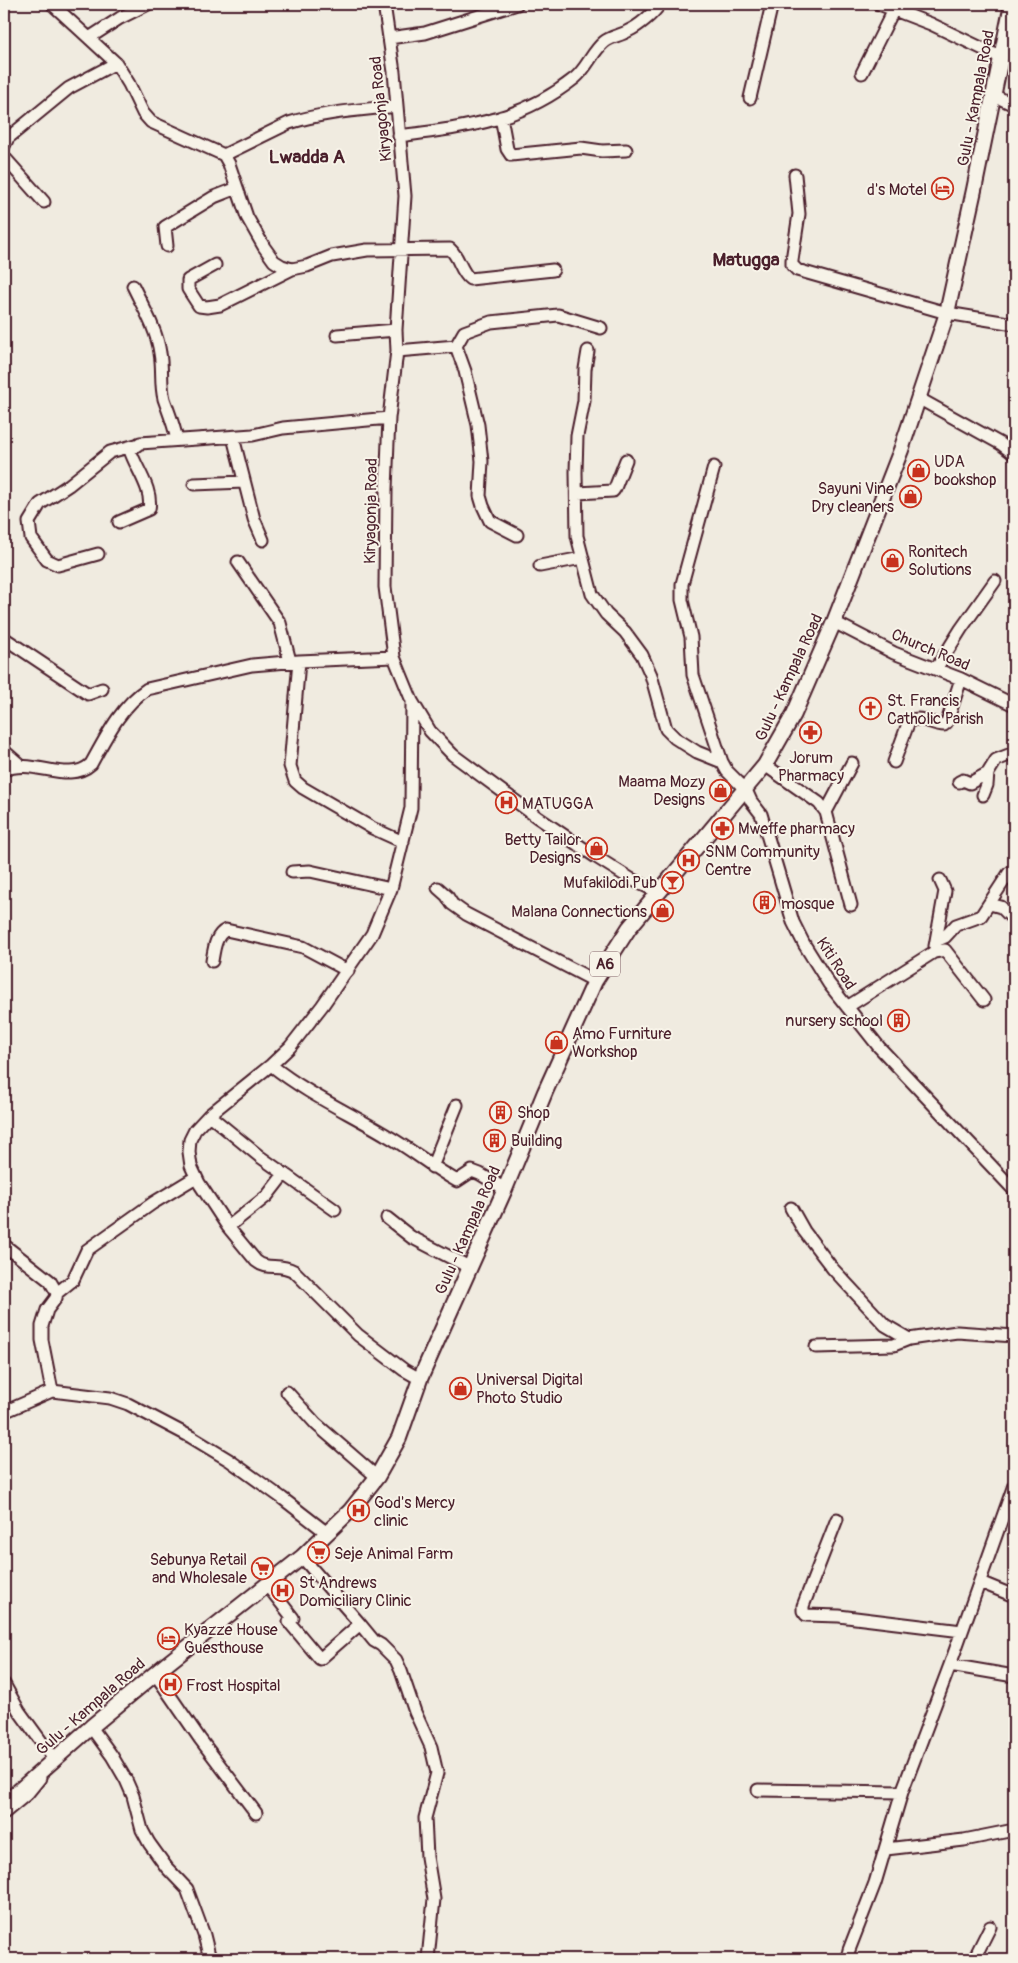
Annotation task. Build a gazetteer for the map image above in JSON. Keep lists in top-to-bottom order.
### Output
{
  "streets": {
    "main road": ["Gulu - Kampala Road", "A6"],
    "street": ["Kiryagonja Road", "Church Road", "Kiti Road"]
  },
  "crossings": [
    ["Gulu - Kampala Road", "Kiryagonja Road"],
    ["Gulu - Kampala Road", "Church Road"],
    ["Gulu - Kampala Road", "Kiti Road"]
  ],
  "districts": ["Lwadda A", "Matugga"],
  "places": {
    "hotel": ["d's Motel", "Kyazze House Guesthouse"],
    "shop": [
      "UDA bookshop",
      "Sayuni Vine Dry cleaners",
      "Ronitech Solutions",
      "Maama Mozy Designs",
      "Betty Tailor Designs",
      "Malana Connections",
      "Amo Furniture Workshop",
      "Universal Digital Photo Studio"
    ],
    "church": ["St. Francis Catholic Parish"],
    "pharmacy": ["Jorum Pharmacy", "Mweffe pharmacy"],
    "hospital": [
      "MATUGGA",
      "SNM Community Centre",
      "God's Mercy clinic",
      "St Andrews Domiciliary Clinic",
      "Frost Hospital"
    ],
    "bar": ["Mufakilodi Pub"],
    "building": [
      "mosque",
      "nursery school",
      "Shop",
      "Building"
    ],
    "supermarket": ["Seje Animal Farm", "Sebunya Retail and Wholesale"]
  }
}
